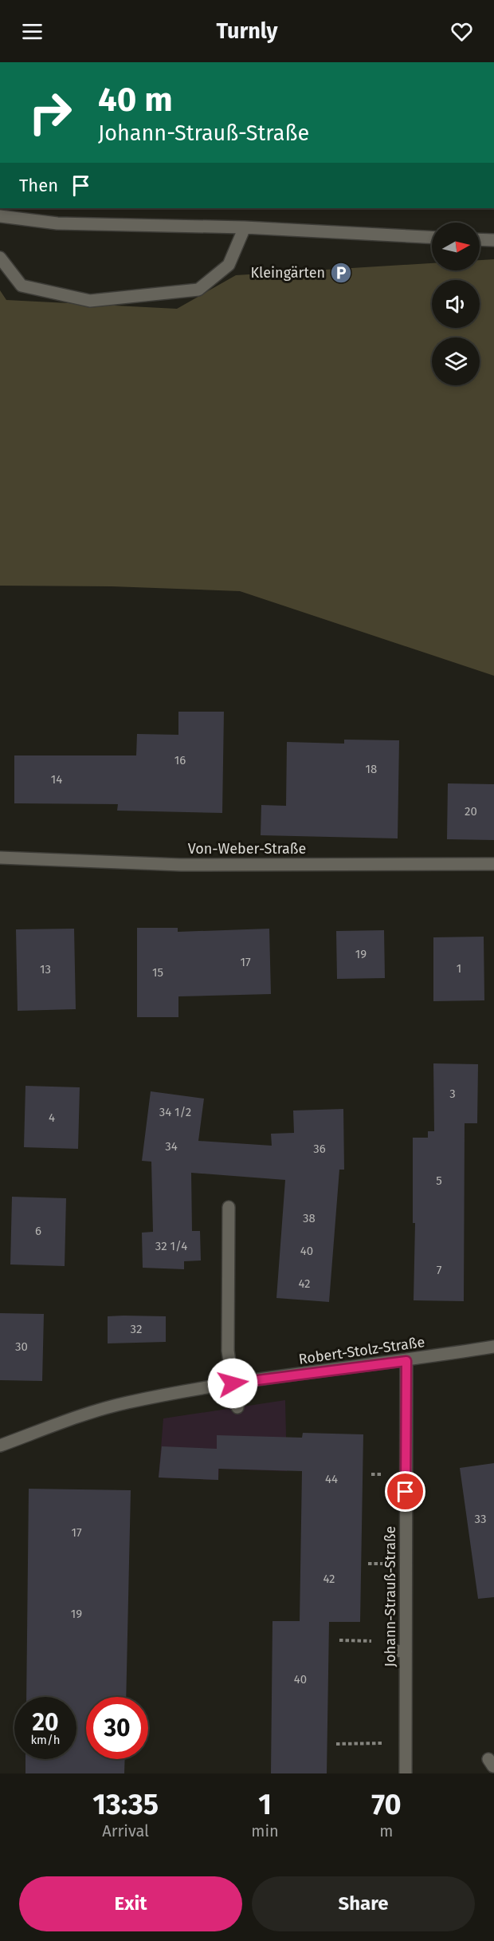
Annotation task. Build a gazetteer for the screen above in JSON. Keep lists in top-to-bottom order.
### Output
{
  "streets": {
    "street": ["Von-Weber-Straße", "Robert-Stolz-Straße", "Johann-Strauß-Straße"]
  },
  "crossings": [
    ["Robert-Stolz-Straße", "Johann-Strauß-Straße"]
  ],
  "places": {
    "parking": ["Kleingärten"]
  },
  "house_numbers": [
    "16",
    "18",
    "14",
    "20",
    "19",
    "17",
    "1",
    "13",
    "15",
    "3",
    "34 1/2",
    "4",
    "34",
    "36",
    "5",
    "38",
    "6",
    "32 1/4",
    "40",
    "7",
    "42",
    "32",
    "30",
    "44",
    "33",
    "17",
    "42",
    "19",
    "40"
  ],
  "north": "right",
  "page": {
    "header": "Turnly",
    "turn": ["40 m", "Johann-Strauß-Straße"],
    "then": "Then",
    "speed": "20 km/h",
    "limit": "30",
    "eta": [
      "13:35",
      "Arrival",
      "1",
      "min",
      "70",
      "m"
    ],
    "buttons": ["Exit", "Share"]
  }
}
